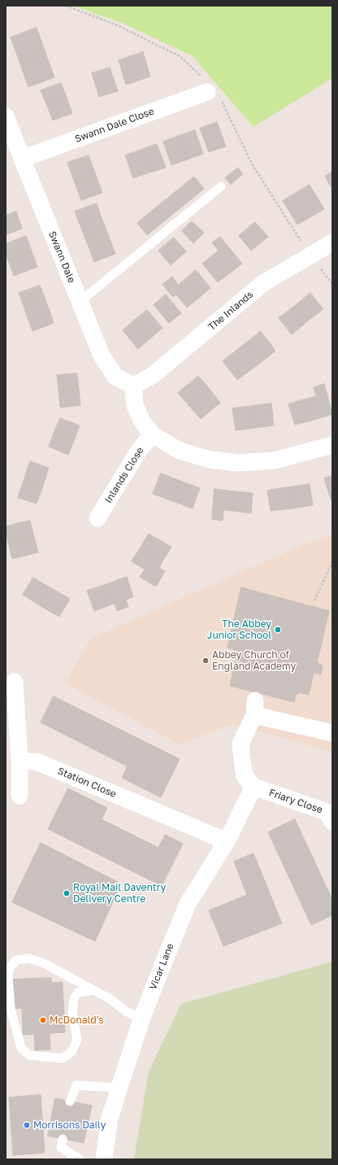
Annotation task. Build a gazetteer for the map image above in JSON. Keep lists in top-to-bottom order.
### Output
{
  "streets": {
    "street": [
      "Swann Dale Close",
      "Swann Dale",
      "The Inlands",
      "Inlands Close",
      "Station Close",
      "Friary Close",
      "Vicar Lane"
    ]
  },
  "crossings": [
    ["Swann Dale Close", "Swann Dale"],
    ["Swann Dale", "The Inlands"],
    ["Station Close", "Vicar Lane"],
    ["Friary Close", "Vicar Lane"]
  ],
  "places": [
    "The Abbey Junior School",
    "Abbey Church of England Academy",
    "Royal Mail Daventry Delivery Centre",
    "McDonald's",
    "Morrisons Daily"
  ]
}
